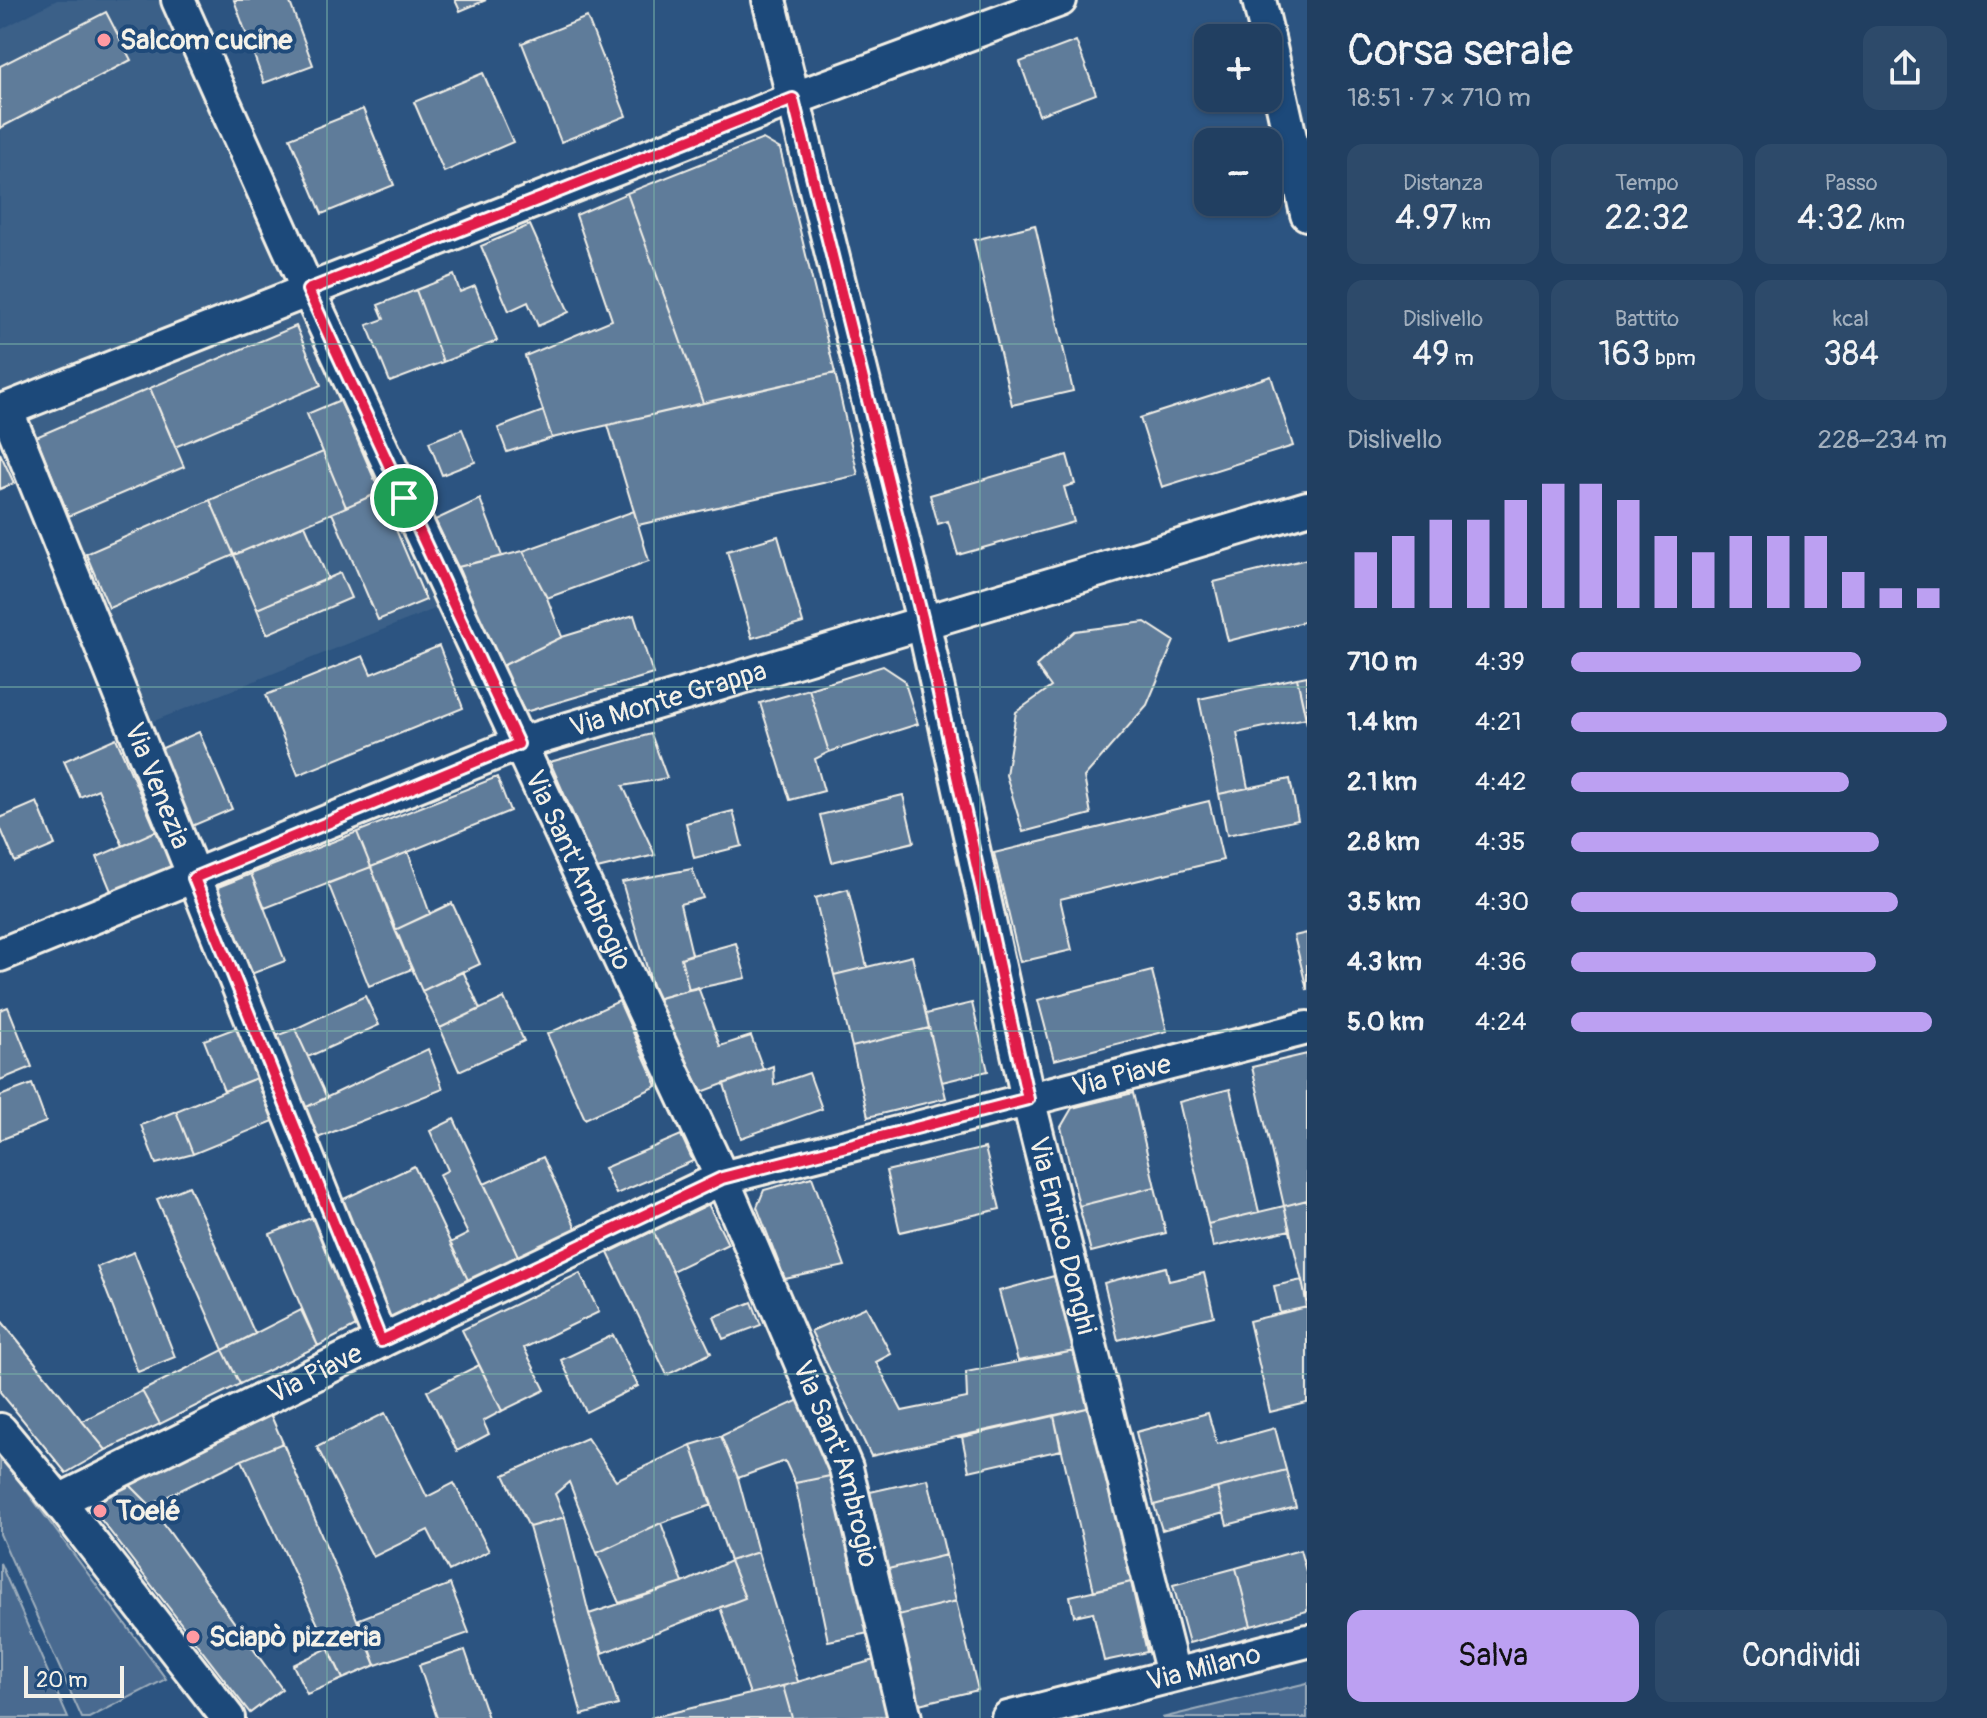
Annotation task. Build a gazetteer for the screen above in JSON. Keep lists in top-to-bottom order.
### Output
{
  "streets": {
    "street": [
      "Via Monte Grappa",
      "Via Venezia",
      "Via Sant'Ambrogio",
      "Via Piave",
      "Via Enrico Donghi",
      "Via Milano"
    ]
  },
  "crossings": [
    ["Via Monte Grappa", "Via Venezia"],
    ["Via Monte Grappa", "Via Sant'Ambrogio"],
    ["Via Monte Grappa", "Via Enrico Donghi"],
    ["Via Venezia", "Via Piave"],
    ["Via Sant'Ambrogio", "Via Piave"],
    ["Via Piave", "Via Enrico Donghi"],
    ["Via Enrico Donghi", "Via Milano"]
  ],
  "places": ["Salcom cucine", "Toelé", "Sciapò pizzeria"],
  "scale_bar": "20 m",
  "page": {
    "heading": ["Corsa serale", "18:51 · 7 × 710 m"],
    "map_buttons": ["+", "−"],
    "stats": [
      ["Distanza", "4.97 km"],
      ["Tempo", "22:32"],
      ["Passo", "4:32 /km"],
      ["Dislivello", "49 m"],
      ["Battito", "163 bpm"],
      ["kcal", "384"]
    ],
    "chart": ["Dislivello", "228–234 m"],
    "list": [
      {
        "name": "710 m",
        "note": "4:39"
      },
      {
        "name": "1.4 km",
        "note": "4:21"
      },
      {
        "name": "2.1 km",
        "note": "4:42"
      },
      {
        "name": "2.8 km",
        "note": "4:35"
      },
      {
        "name": "3.5 km",
        "note": "4:30"
      },
      {
        "name": "4.3 km",
        "note": "4:36"
      },
      {
        "name": "5.0 km",
        "note": "4:24"
      }
    ],
    "buttons": ["Salva", "Condividi"],
    "scale": "20 m"
  }
}
